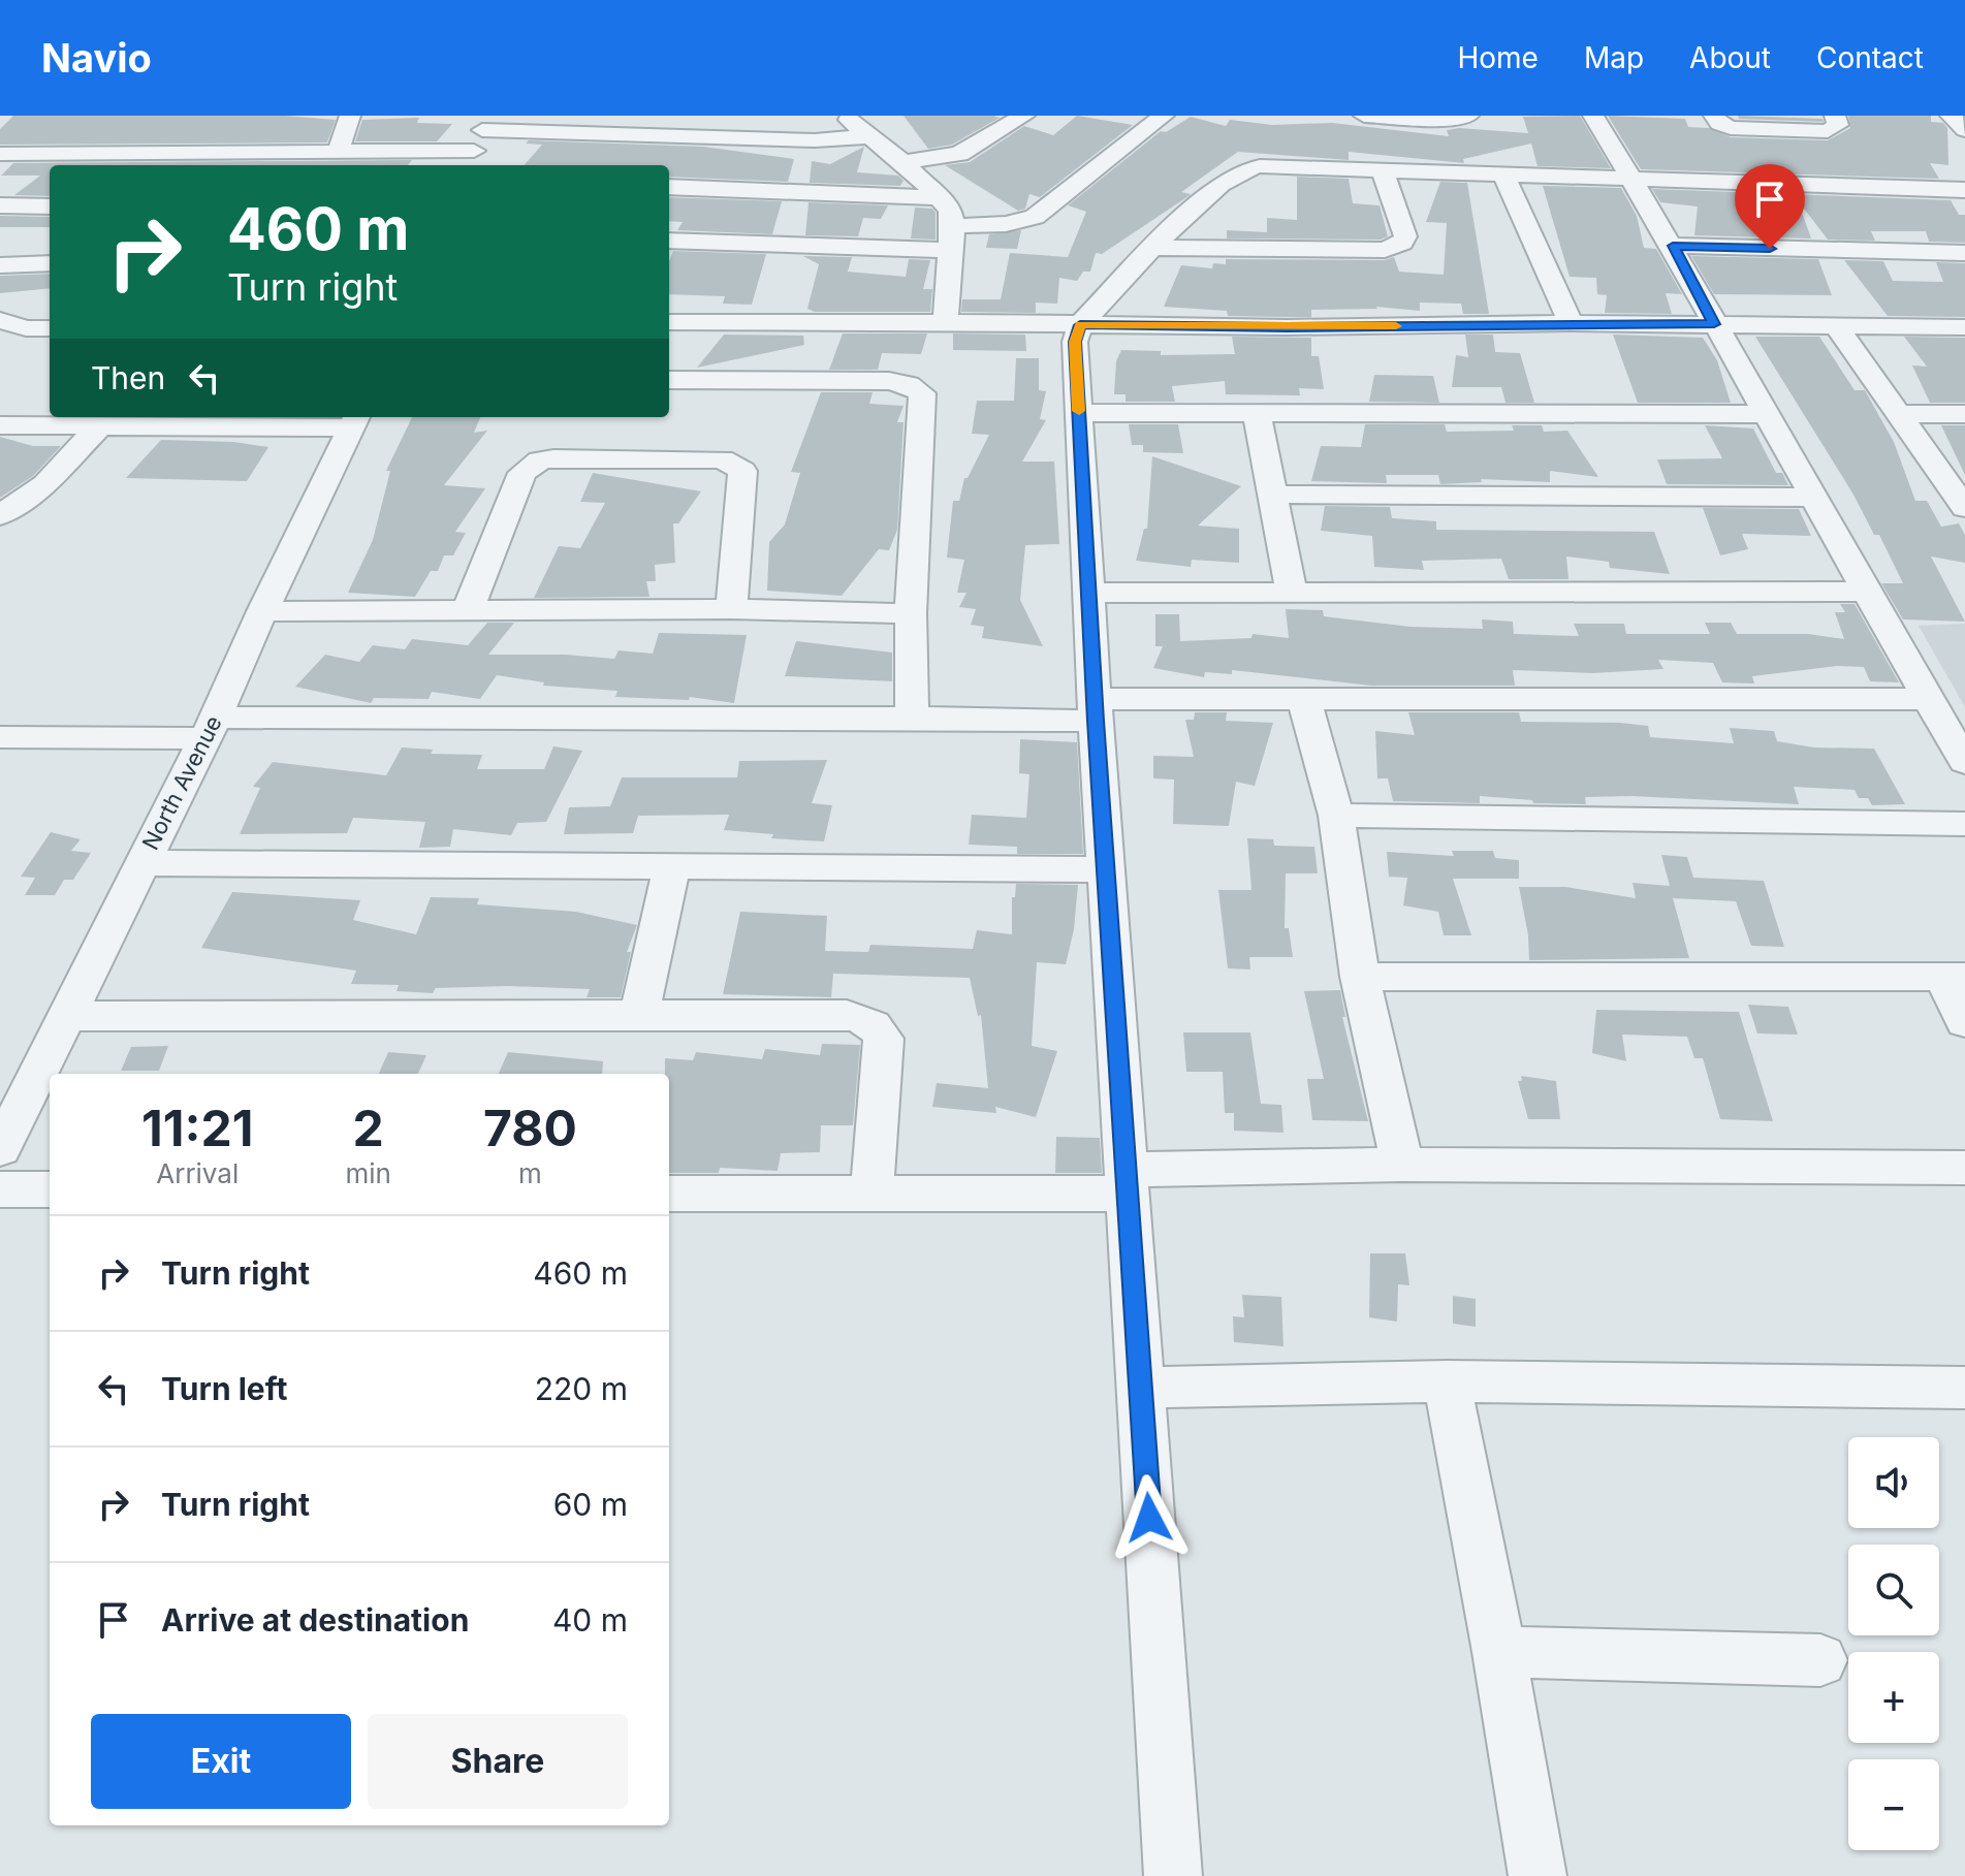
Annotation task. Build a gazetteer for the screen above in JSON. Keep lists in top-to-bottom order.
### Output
{
  "streets": {
    "street": ["North Avenue"]
  },
  "page": {
    "header": "Navio",
    "nav": [
      "Home",
      "Map",
      "About",
      "Contact"
    ],
    "turn": ["460 m", "Turn right"],
    "then": "Then",
    "eta": [
      "11:21",
      "Arrival",
      "2",
      "min",
      "780",
      "m"
    ],
    "list": [
      {
        "name": "Turn right",
        "value": "460 m"
      },
      {
        "name": "Turn left",
        "value": "220 m"
      },
      {
        "name": "Turn right",
        "value": "60 m"
      },
      {
        "name": "Arrive at destination",
        "value": "40 m"
      }
    ],
    "map_buttons": ["+", "−"],
    "buttons": ["Exit", "Share"]
  }
}
